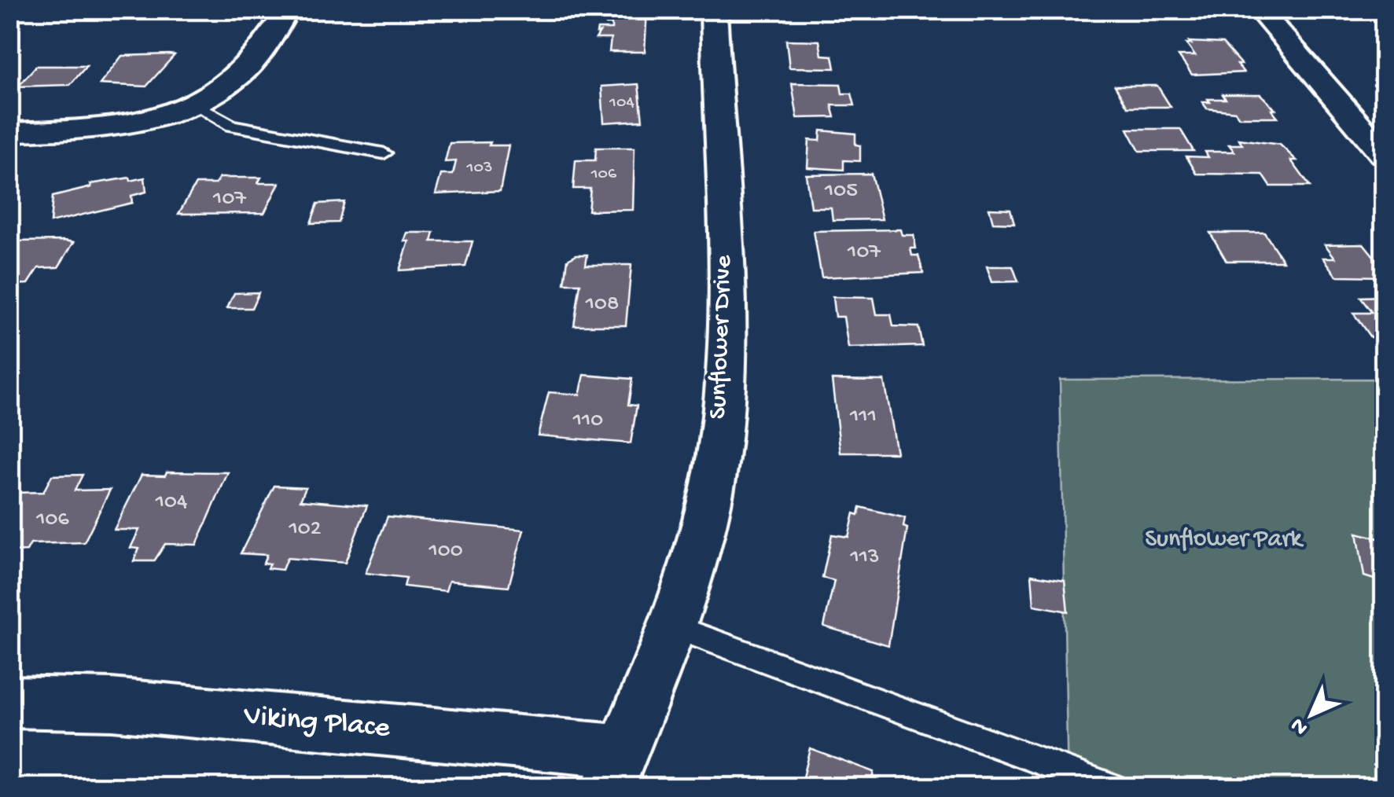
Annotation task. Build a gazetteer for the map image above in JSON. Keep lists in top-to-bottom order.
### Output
{
  "streets": {
    "street": ["Sunflower Drive", "Viking Place"]
  },
  "crossings": [
    ["Sunflower Drive", "Viking Place"]
  ],
  "parks": ["Sunflower Park"],
  "house_numbers": [
    "104",
    "103",
    "106",
    "105",
    "107",
    "107",
    "108",
    "111",
    "110",
    "104",
    "106",
    "102",
    "100",
    "113"
  ],
  "north": "bottom left"
}
